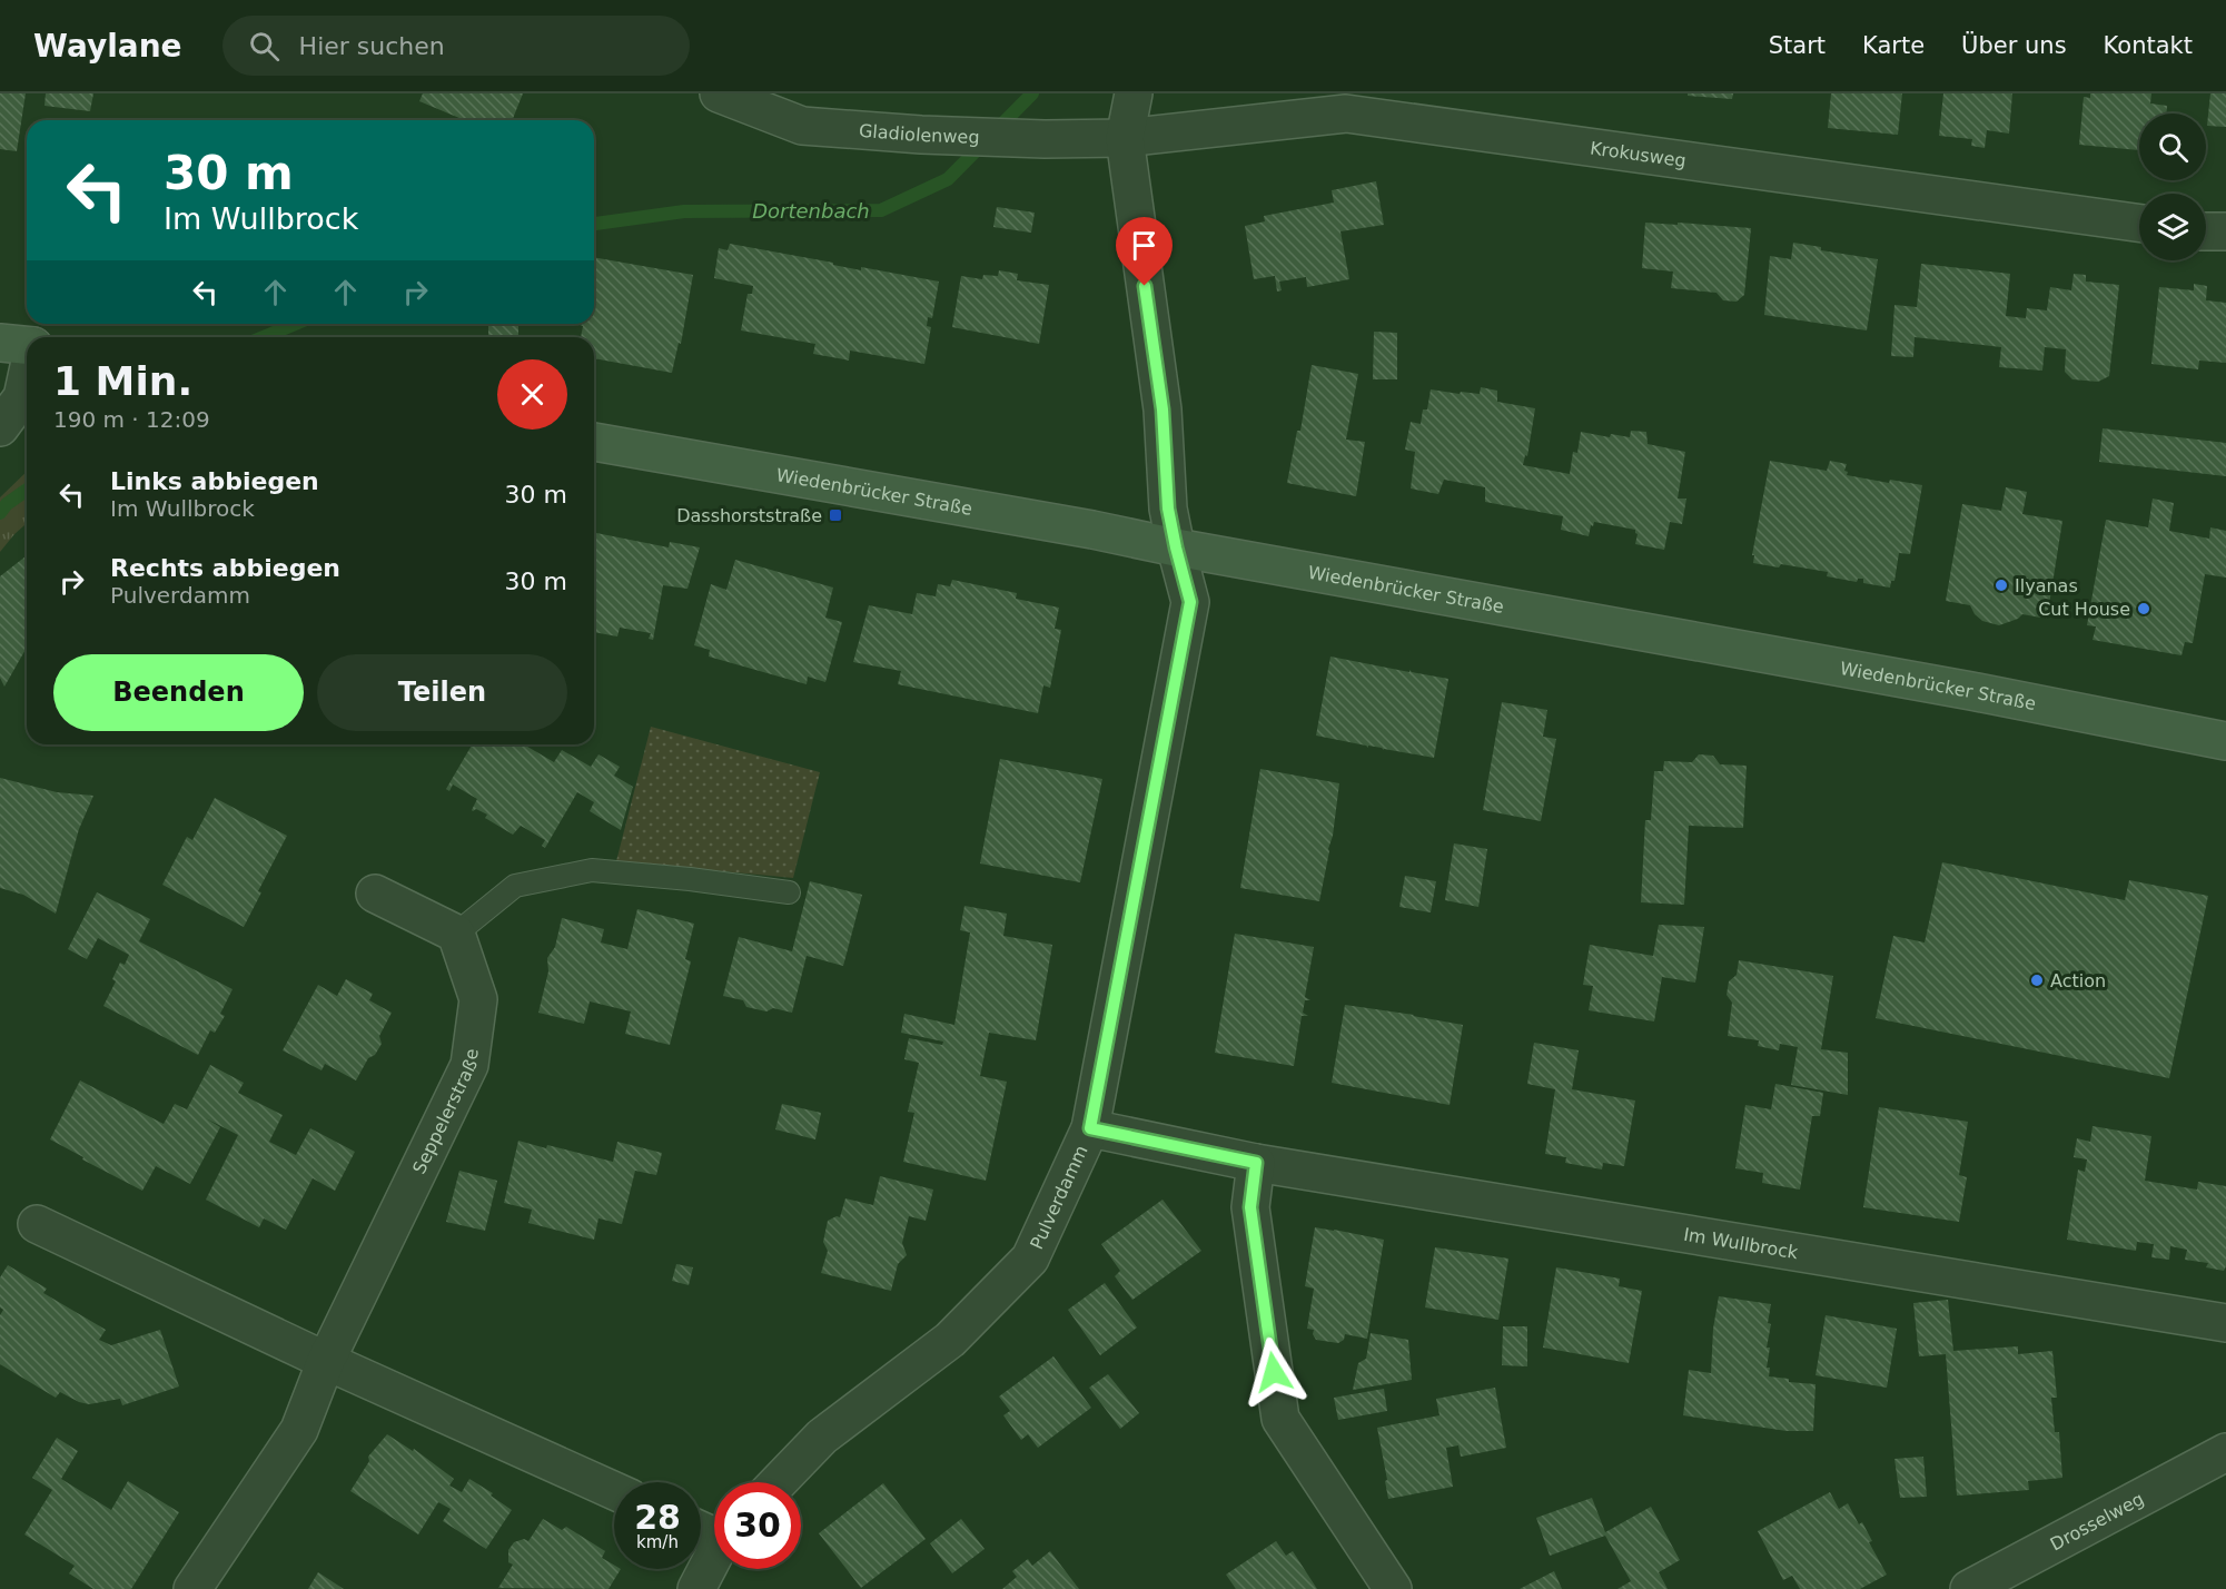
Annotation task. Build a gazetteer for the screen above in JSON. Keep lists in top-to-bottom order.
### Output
{
  "streets": {
    "main road": ["Wiedenbrücker Straße"],
    "street": [
      "Gladiolenweg",
      "Krokusweg",
      "Seppelerstraße",
      "Pulverdamm",
      "Im Wullbrock",
      "Drosselweg"
    ]
  },
  "crossings": [
    ["Gladiolenweg", "Krokusweg"],
    ["Gladiolenweg", "Pulverdamm"],
    ["Krokusweg", "Pulverdamm"],
    ["Wiedenbrücker Straße", "Pulverdamm"],
    ["Pulverdamm", "Im Wullbrock"]
  ],
  "water": ["Dortenbach"],
  "places": {
    "transit": ["Dasshorststraße"],
    "other": ["Ilyanas", "Cut House", "Action"]
  },
  "page": {
    "header": "Waylane",
    "search": "Hier suchen",
    "nav": [
      "Start",
      "Karte",
      "Über uns",
      "Kontakt"
    ],
    "turn": ["30 m", "Im Wullbrock"],
    "heading": ["1 Min.", "190 m · 12:09"],
    "list": [
      {
        "name": "Links abbiegen",
        "note": "Im Wullbrock",
        "value": "30 m"
      },
      {
        "name": "Rechts abbiegen",
        "note": "Pulverdamm",
        "value": "30 m"
      }
    ],
    "buttons": ["Beenden", "Teilen"],
    "speed": "28 km/h",
    "limit": "30"
  }
}
